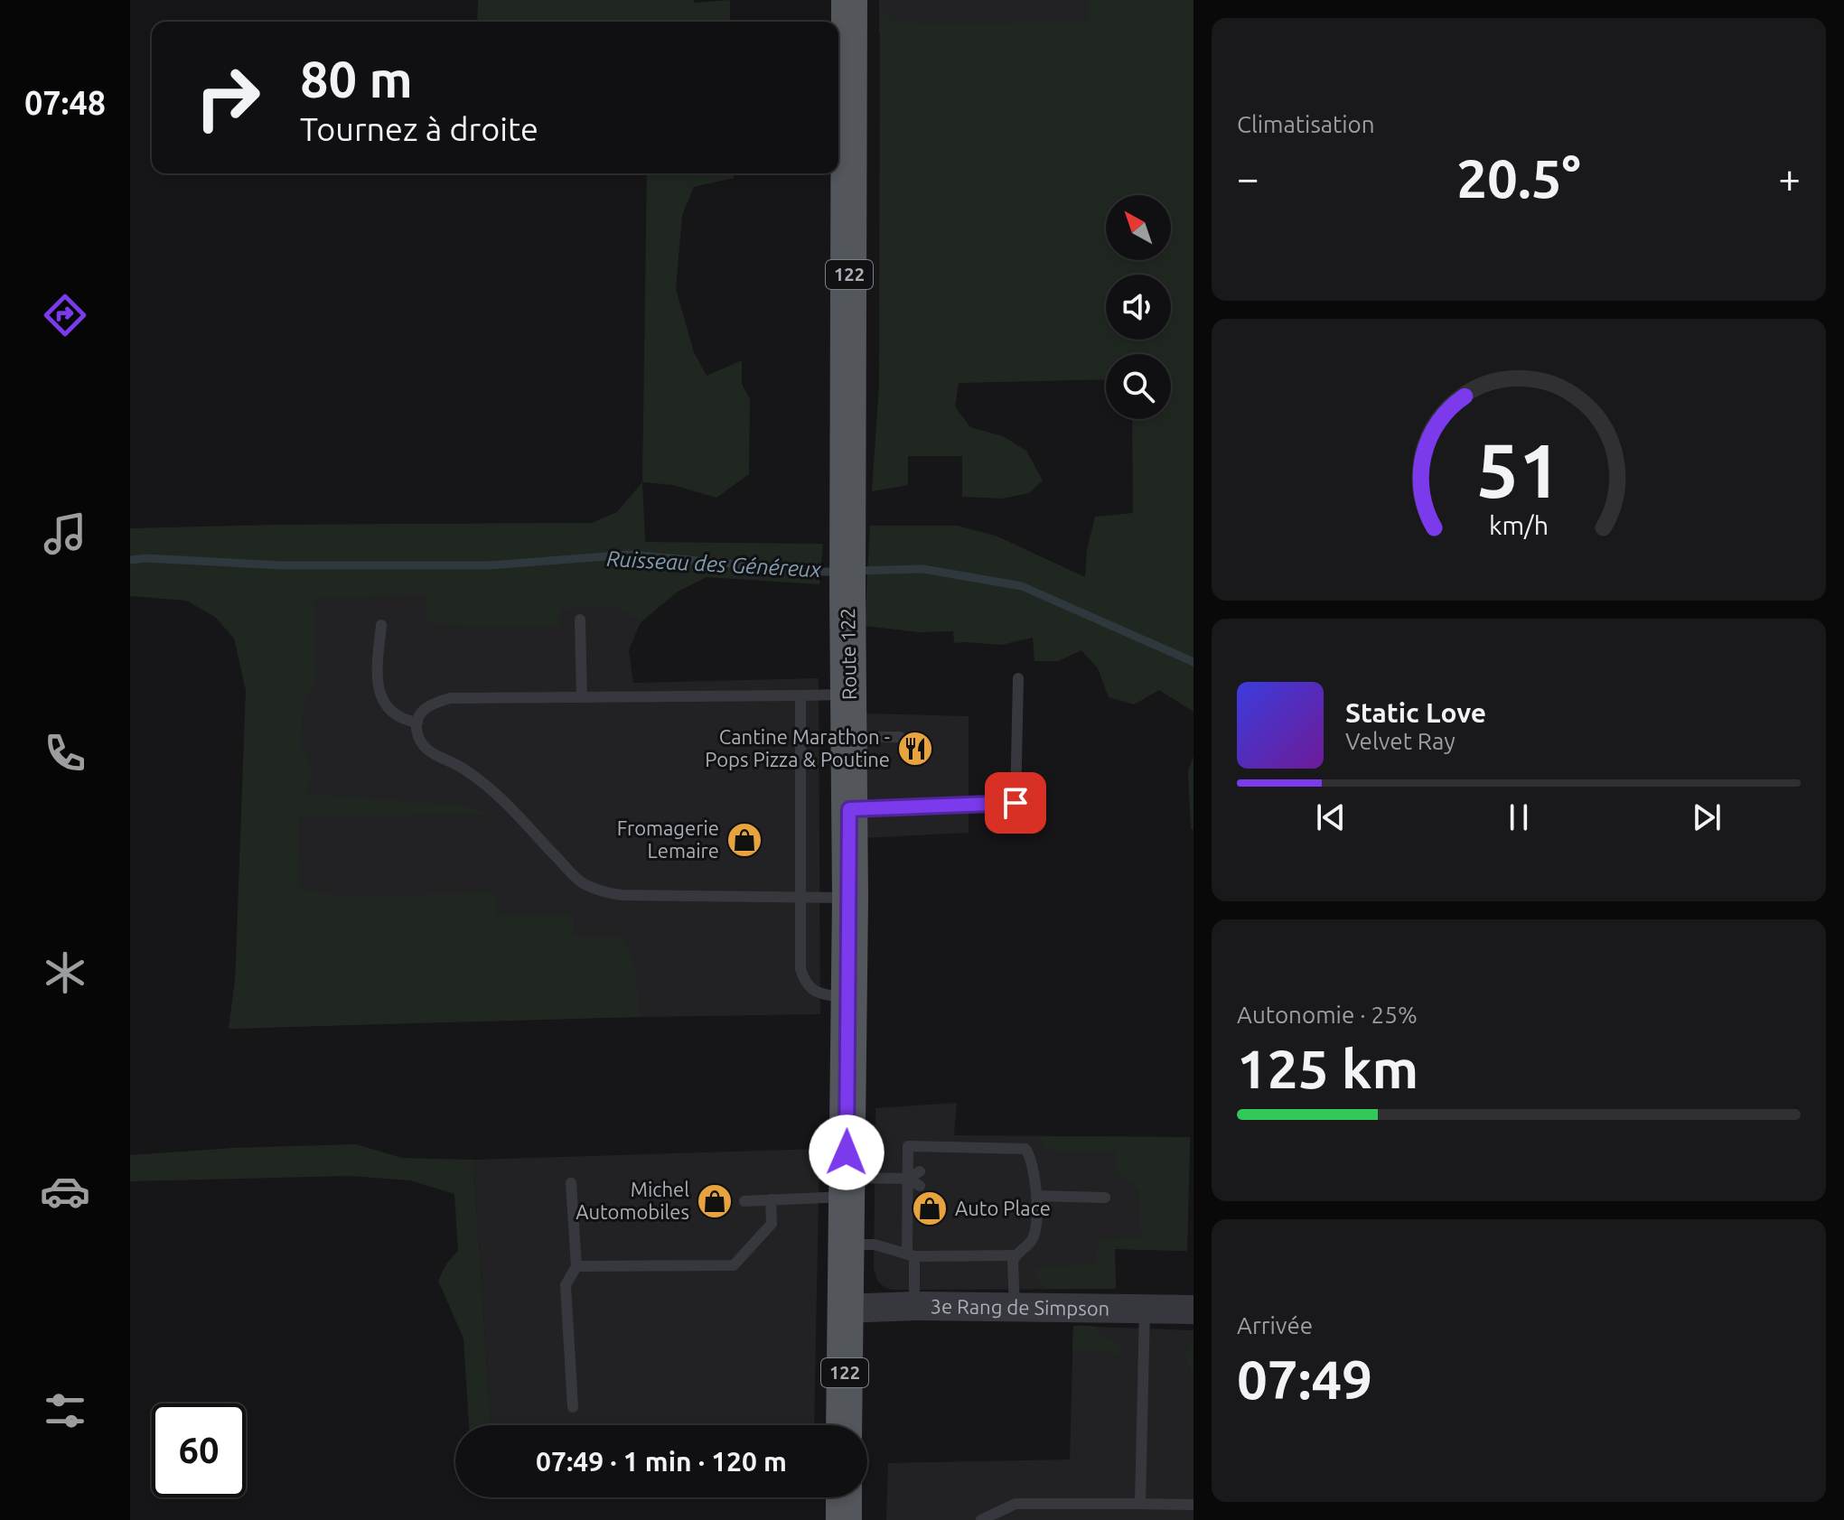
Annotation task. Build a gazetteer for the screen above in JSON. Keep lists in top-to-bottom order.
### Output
{
  "streets": {
    "main road": ["122", "Route 122"],
    "street": ["3e Rang de Simpson"]
  },
  "crossings": [
    ["122", "Route 122"],
    ["122", "3e Rang de Simpson"],
    ["Route 122", "3e Rang de Simpson"]
  ],
  "water": ["Ruisseau des Généreux"],
  "places": {
    "restaurant": ["Cantine Marathon - Pops Pizza & Poutine"],
    "shop": ["Fromagerie Lemaire", "Michel Automobiles", "Auto Place"]
  },
  "north": "top left",
  "page": {
    "tabs": "07:48",
    "tile": [
      "Climatisation",
      ["Autonomie · 25%", "125 km"],
      ["Arrivée", "07:49"]
    ],
    "turn": ["80 m", "Tournez à droite"],
    "heat": ["−", "20.5°", "+"],
    "song": ["Static Love", "Velvet Ray"],
    "limit": "60",
    "trip": "07:49 · 1 min · 120 m",
    "gauge": ["51", "km/h"]
  }
}
